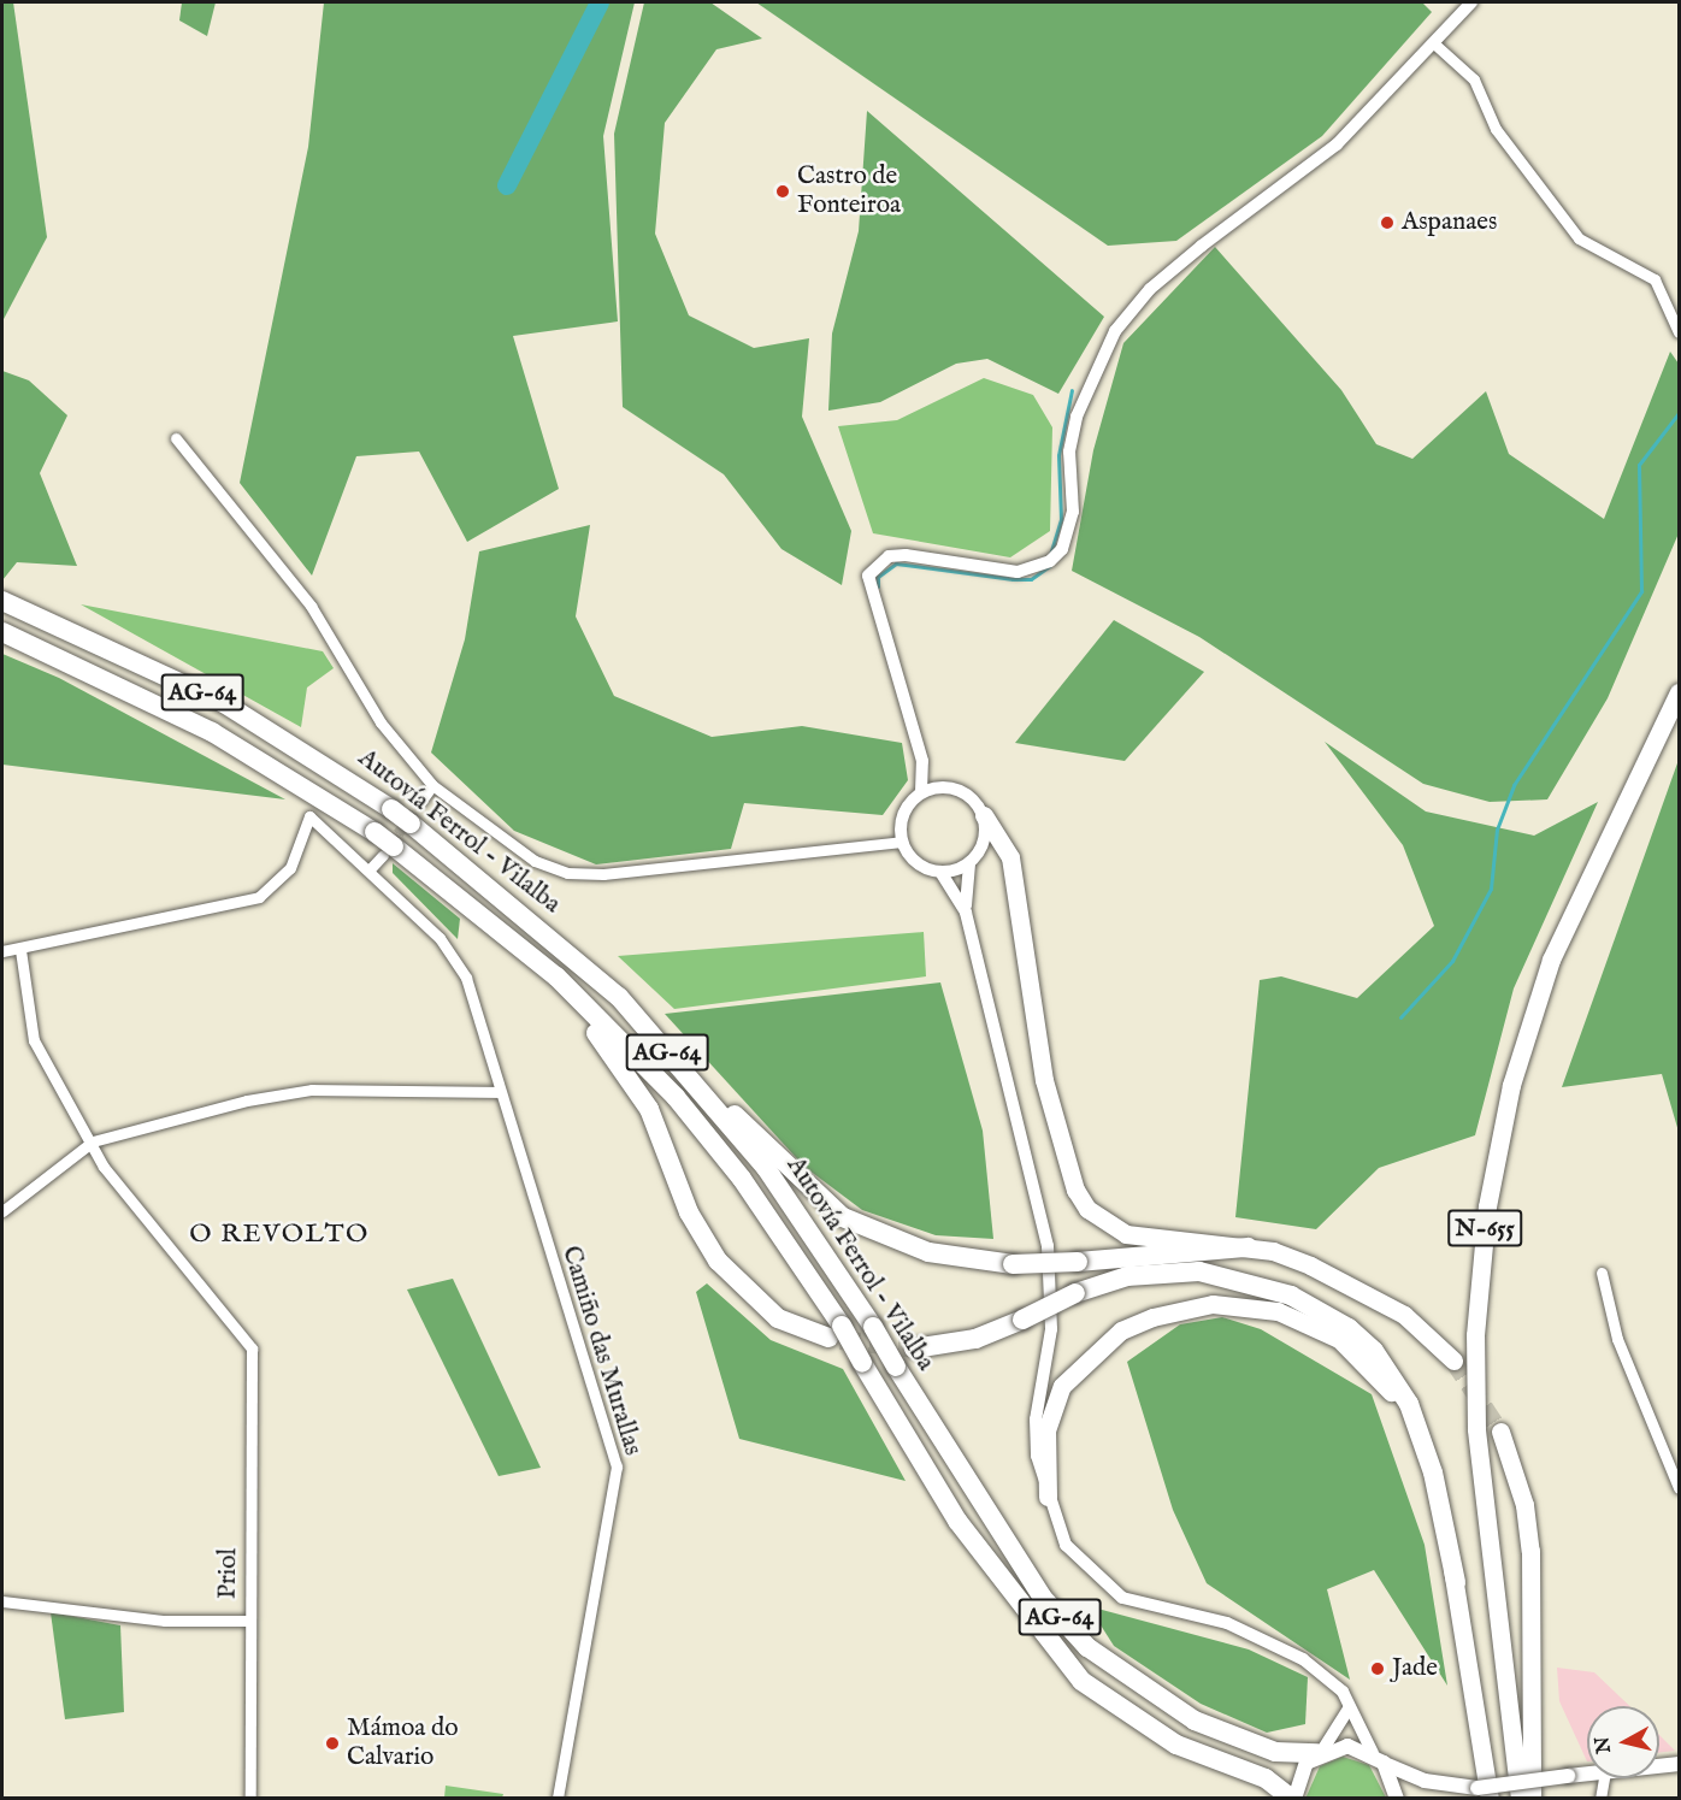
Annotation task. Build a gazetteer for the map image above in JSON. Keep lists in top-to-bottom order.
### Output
{
  "streets": {
    "highway": ["AG-64", "Autovía Ferrol - Vilalba", "N-655"],
    "street": ["Camiño das Murallas", "Priol"]
  },
  "districts": ["O REVOLTO"],
  "places": [
    "Castro de Fonteiroa",
    "Aspanaes",
    "Jade",
    "Mámoa do Calvario"
  ],
  "north": "left"
}
